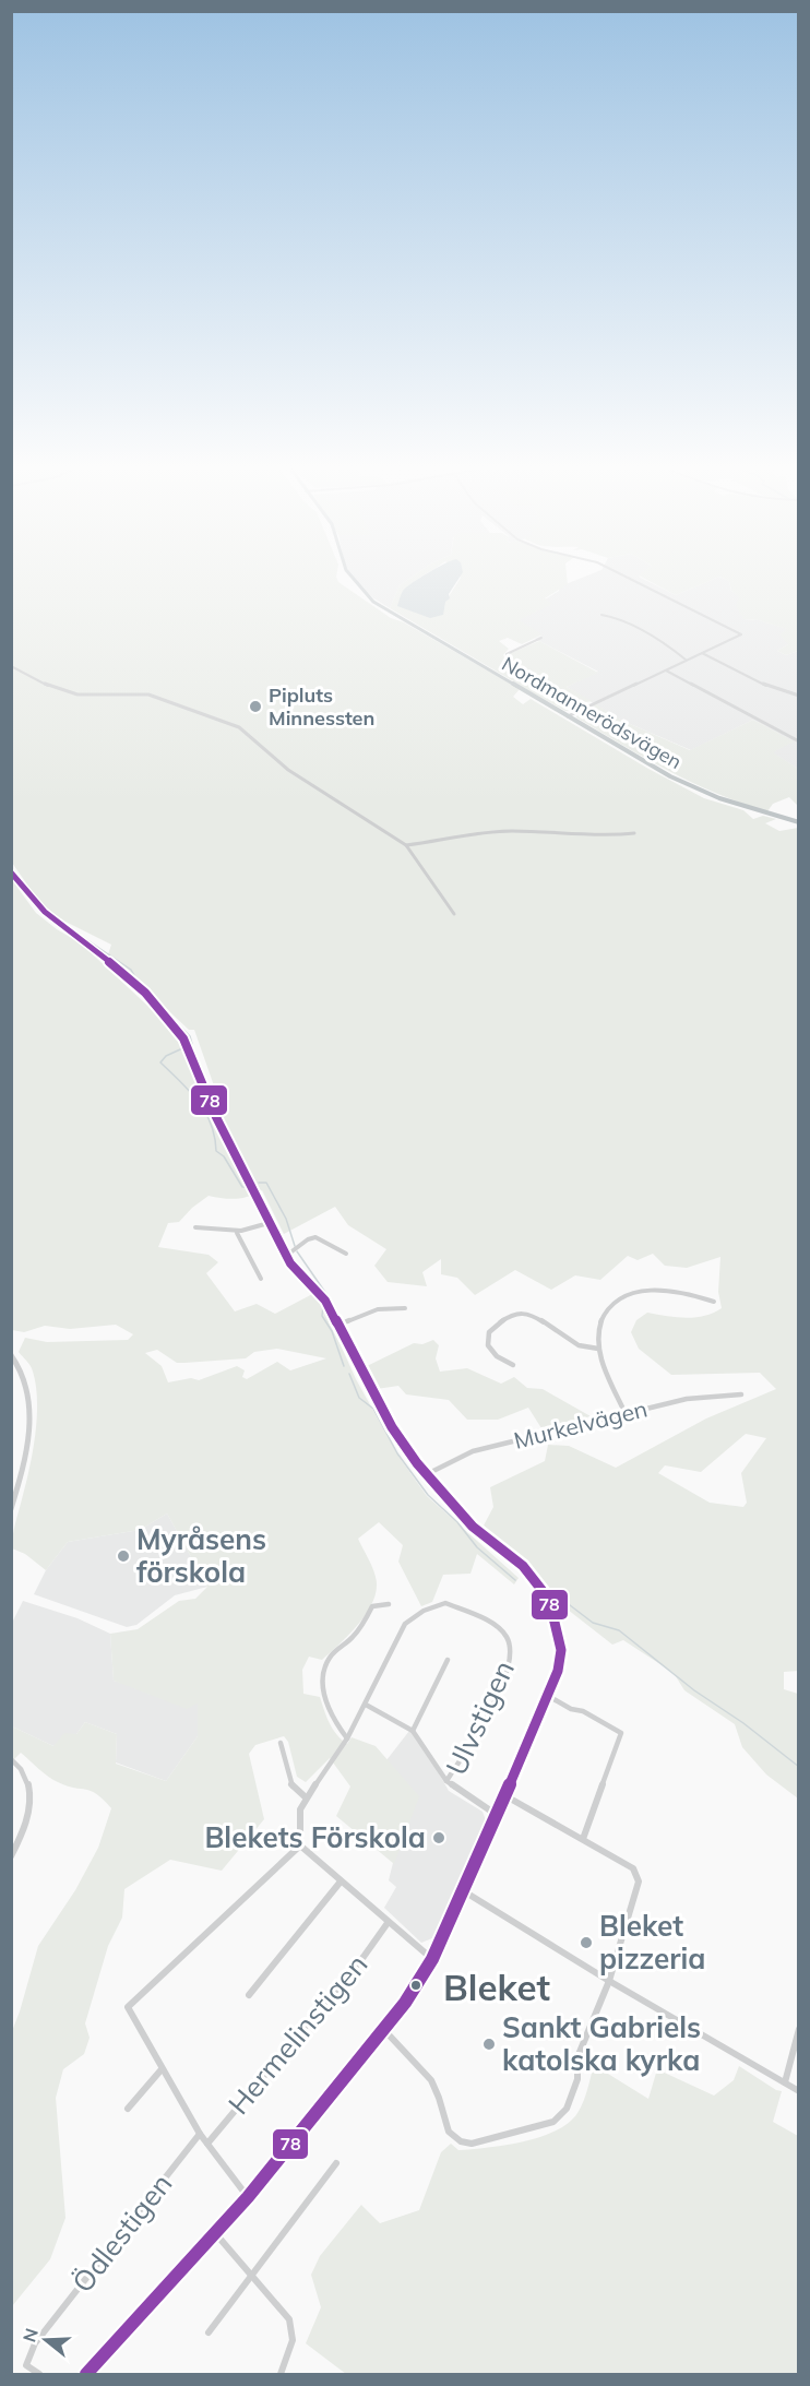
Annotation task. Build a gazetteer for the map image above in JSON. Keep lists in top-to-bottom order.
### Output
{
  "streets": {
    "main road": ["Nordmannerödsvägen"],
    "street": [
      "Murkelvägen",
      "Ulvstigen",
      "Hermelinstigen",
      "Ödlestigen"
    ]
  },
  "districts": ["Bleket"],
  "places": [
    "Pipluts Minnessten",
    "Myråsens förskola",
    "Blekets Förskola",
    "Bleket pizzeria",
    "Sankt Gabriels katolska kyrka"
  ],
  "lines": ["transit line 78"],
  "north": "left"
}
